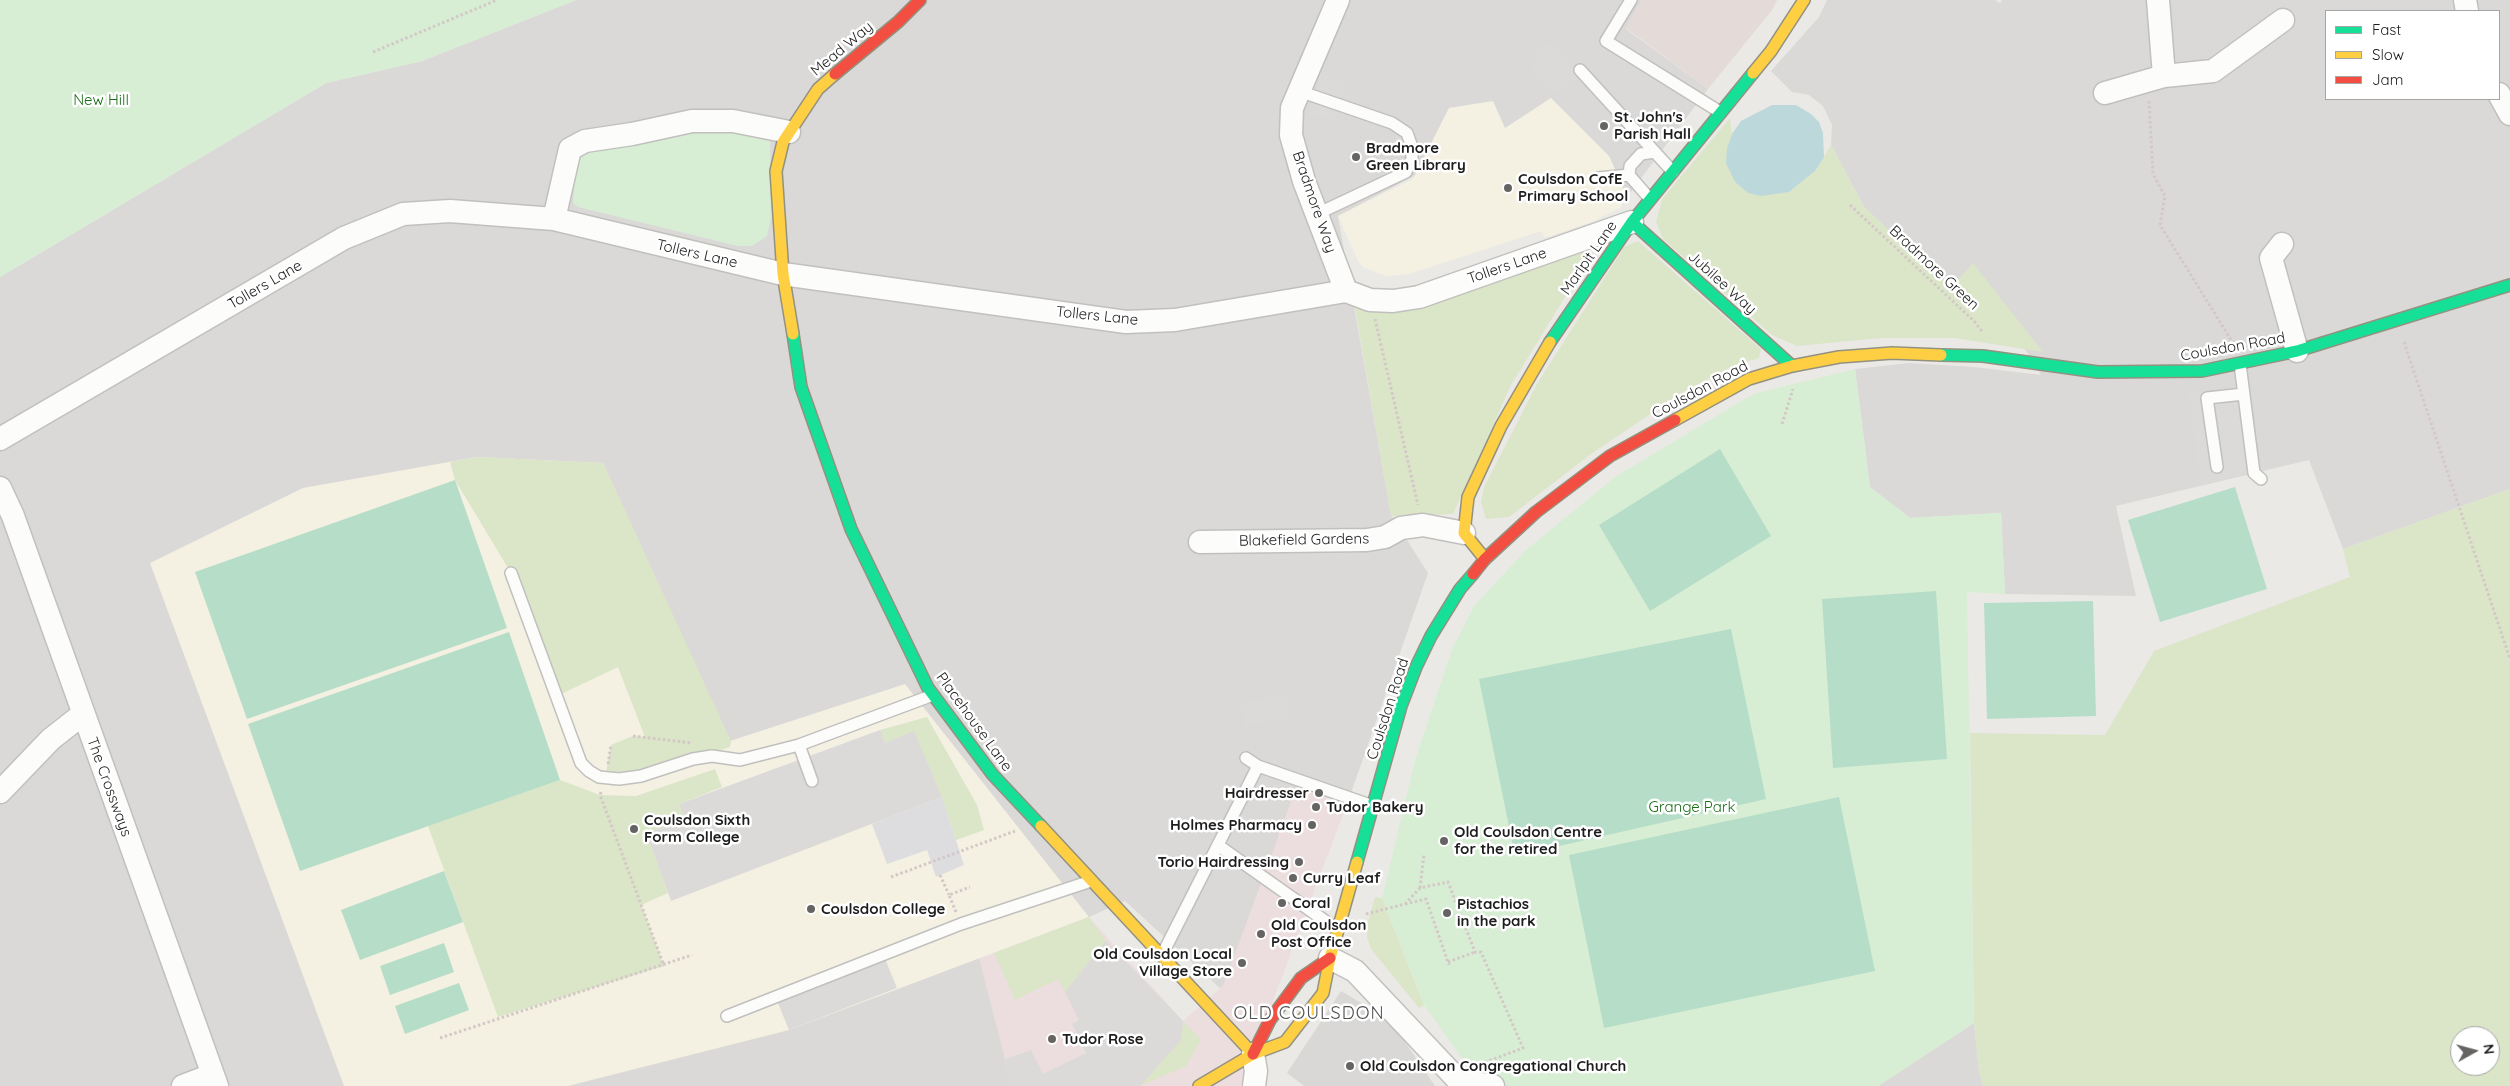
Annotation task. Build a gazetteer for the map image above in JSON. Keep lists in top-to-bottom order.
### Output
{
  "streets": {
    "main road": [
      "Mead Way",
      "Marlpit Lane",
      "Jubilee Way",
      "Coulsdon Road",
      "Placehouse Lane"
    ],
    "street": [
      "Bradmore Way",
      "Tollers Lane",
      "Blakefield Gardens",
      "The Crossways"
    ],
    "path": ["Bradmore Green"]
  },
  "crossings": [
    ["Mead Way", "Tollers Lane"],
    ["Mead Way", "Placehouse Lane"],
    ["Bradmore Way", "Tollers Lane"],
    ["Tollers Lane", "Marlpit Lane"],
    ["Tollers Lane", "Jubilee Way"],
    ["Tollers Lane", "Placehouse Lane"],
    ["Marlpit Lane", "Jubilee Way"],
    ["Marlpit Lane", "Blakefield Gardens"],
    ["Bradmore Green", "Coulsdon Road"],
    ["Jubilee Way", "Coulsdon Road"],
    ["Coulsdon Road", "Placehouse Lane"]
  ],
  "districts": ["OLD COULSDON"],
  "parks": ["New Hill", "Grange Park"],
  "places": [
    "St. John's Parish Hall",
    "Bradmore Green Library",
    "Coulsdon CofE Primary School",
    "Hairdresser",
    "Tudor Bakery",
    "Holmes Pharmacy",
    "Coulsdon Sixth Form College",
    "Old Coulsdon Centre for the retired",
    "Torio Hairdressing",
    "Curry Leaf",
    "Coral",
    "Coulsdon College",
    "Pistachios in the park",
    "Old Coulsdon Post Office",
    "Old Coulsdon Local Village Store",
    "Tudor Rose",
    "Old Coulsdon Congregational Church"
  ],
  "legend": ["Fast", "Slow", "Jam"],
  "north": "right"
}
